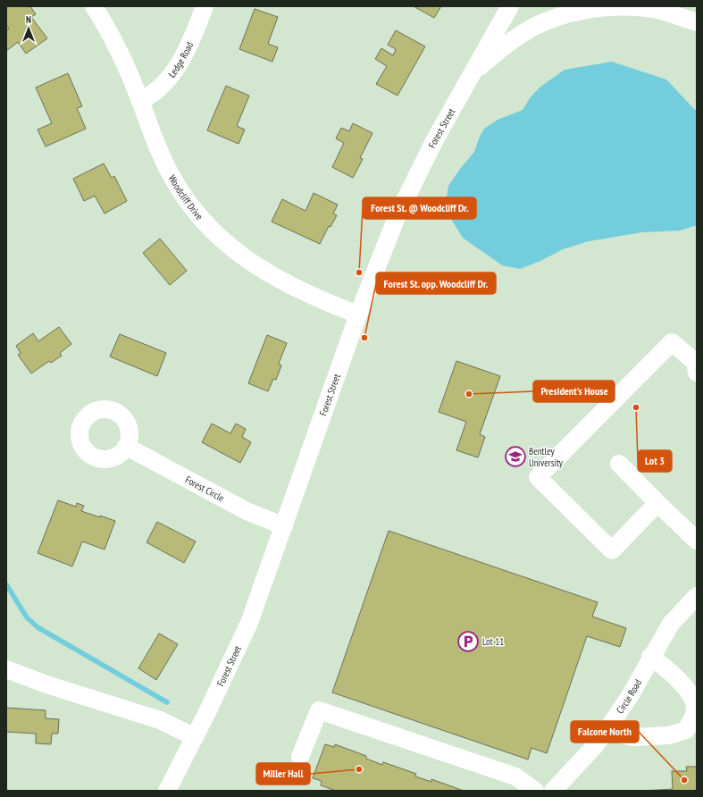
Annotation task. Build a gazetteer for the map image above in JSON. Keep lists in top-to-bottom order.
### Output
{
  "streets": {
    "street": [
      "Ledge Road",
      "Forest Street",
      "Woodcliff Drive",
      "Forest Circle",
      "Circle Road"
    ]
  },
  "crossings": [
    ["Ledge Road", "Woodcliff Drive"],
    ["Forest Street", "Woodcliff Drive"],
    ["Forest Street", "Forest Circle"]
  ],
  "places": {
    "other": [
      "Forest St. @ Woodcliff Dr.",
      "Forest St. opp. Woodcliff Dr.",
      "President's House",
      "Lot 3",
      "Miller Hall",
      "Falcone North"
    ],
    "school or university": ["Bentley University"],
    "parking": ["Lot 11"]
  },
  "north": "top"
}
